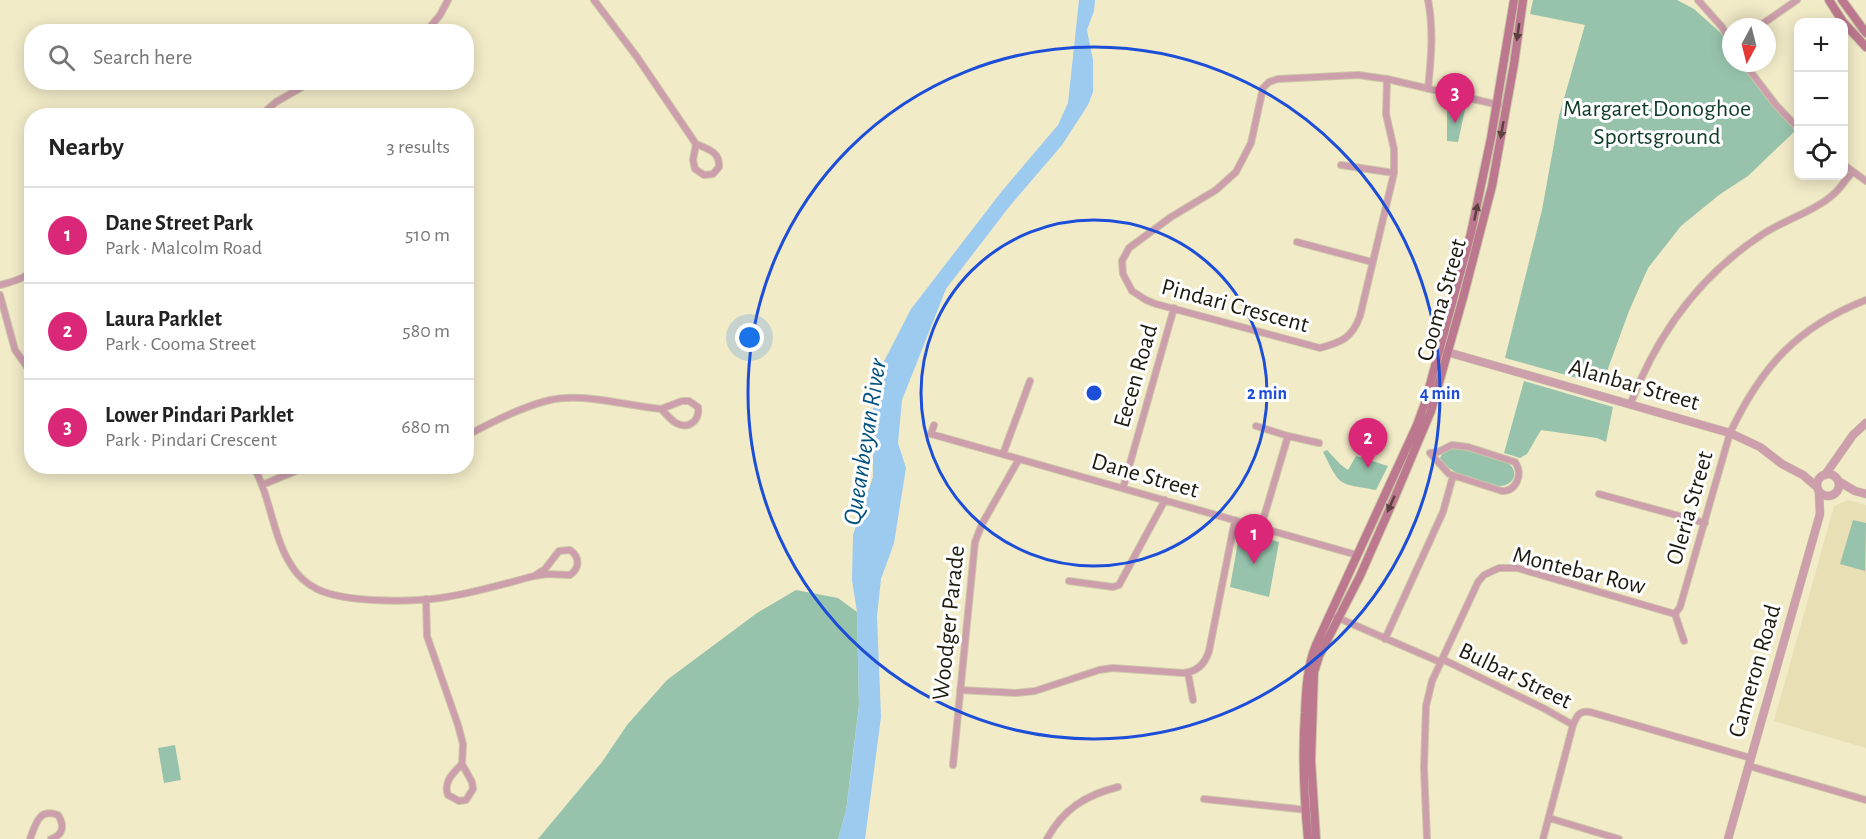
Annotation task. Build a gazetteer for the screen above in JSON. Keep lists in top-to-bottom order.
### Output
{
  "streets": {
    "main road": ["Cooma Street"],
    "street": [
      "Pindari Crescent",
      "Eecen Road",
      "Alanbar Street",
      "Dane Street",
      "Oleria Street",
      "Montebar Row",
      "Woodger Parade",
      "Cameron Road",
      "Bulbar Street"
    ]
  },
  "crossings": [
    ["Cooma Street", "Pindari Crescent"],
    ["Cooma Street", "Alanbar Street"],
    ["Cooma Street", "Dane Street"],
    ["Cooma Street", "Bulbar Street"],
    ["Pindari Crescent", "Eecen Road"],
    ["Eecen Road", "Dane Street"],
    ["Alanbar Street", "Oleria Street"],
    ["Alanbar Street", "Cameron Road"],
    ["Dane Street", "Woodger Parade"],
    ["Oleria Street", "Montebar Row"],
    ["Montebar Row", "Bulbar Street"]
  ],
  "water": ["Queanbeyan River"],
  "parks": ["Margaret Donoghoe Sportsground"],
  "north": "bottom",
  "page": {
    "map_buttons": ["+", "−"],
    "search": "Search here",
    "pins": ["3", "2", "1"],
    "heading": ["Nearby", "3 results"],
    "list": [
      {
        "mark": "1",
        "name": "Dane Street Park",
        "note": "Park · Malcolm Road",
        "value": "510 m"
      },
      {
        "mark": "2",
        "name": "Laura Parklet",
        "note": "Park · Cooma Street",
        "value": "580 m"
      },
      {
        "mark": "3",
        "name": "Lower Pindari Parklet",
        "note": "Park · Pindari Crescent",
        "value": "680 m"
      }
    ]
  },
  "rings": ["2 min", "4 min"]
}
